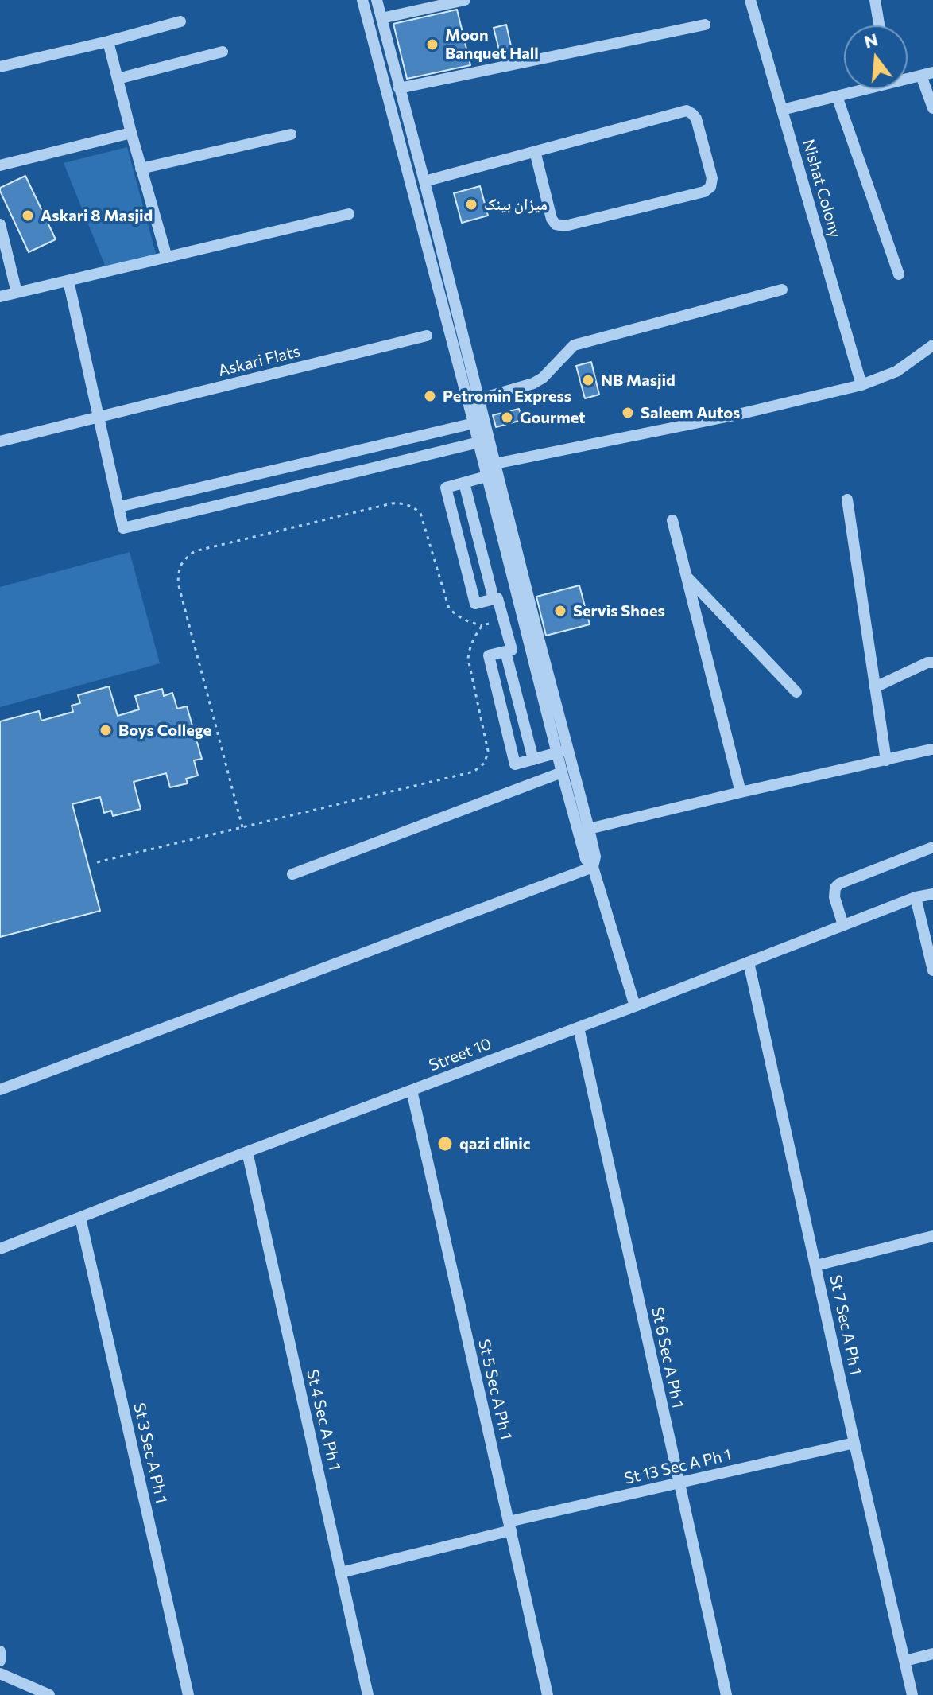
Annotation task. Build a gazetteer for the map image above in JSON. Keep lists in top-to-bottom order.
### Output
{
  "streets": {
    "street": [
      "Nishat Colony",
      "Askari Flats",
      "Street 10",
      "St 7 Sec A Ph 1",
      "St 6 Sec A Ph 1",
      "St 5 Sec A Ph 1",
      "St 4 Sec A Ph 1",
      "St 3 Sec A Ph 1",
      "St 13 Sec A Ph 1"
    ]
  },
  "crossings": [
    ["Street 10", "St 7 Sec A Ph 1"],
    ["Street 10", "St 6 Sec A Ph 1"],
    ["Street 10", "St 5 Sec A Ph 1"],
    ["Street 10", "St 4 Sec A Ph 1"],
    ["Street 10", "St 3 Sec A Ph 1"],
    ["St 7 Sec A Ph 1", "St 13 Sec A Ph 1"],
    ["St 6 Sec A Ph 1", "St 13 Sec A Ph 1"],
    ["St 5 Sec A Ph 1", "St 13 Sec A Ph 1"],
    ["St 4 Sec A Ph 1", "St 13 Sec A Ph 1"]
  ],
  "places": [
    "Moon Banquet Hall",
    "میزان بینک",
    "Askari 8 Masjid",
    "NB Masjid",
    "Petromin Express",
    "Saleem Autos",
    "Gourmet",
    "Servis Shoes",
    "Boys College",
    "qazi clinic"
  ],
  "north": "top"
}
